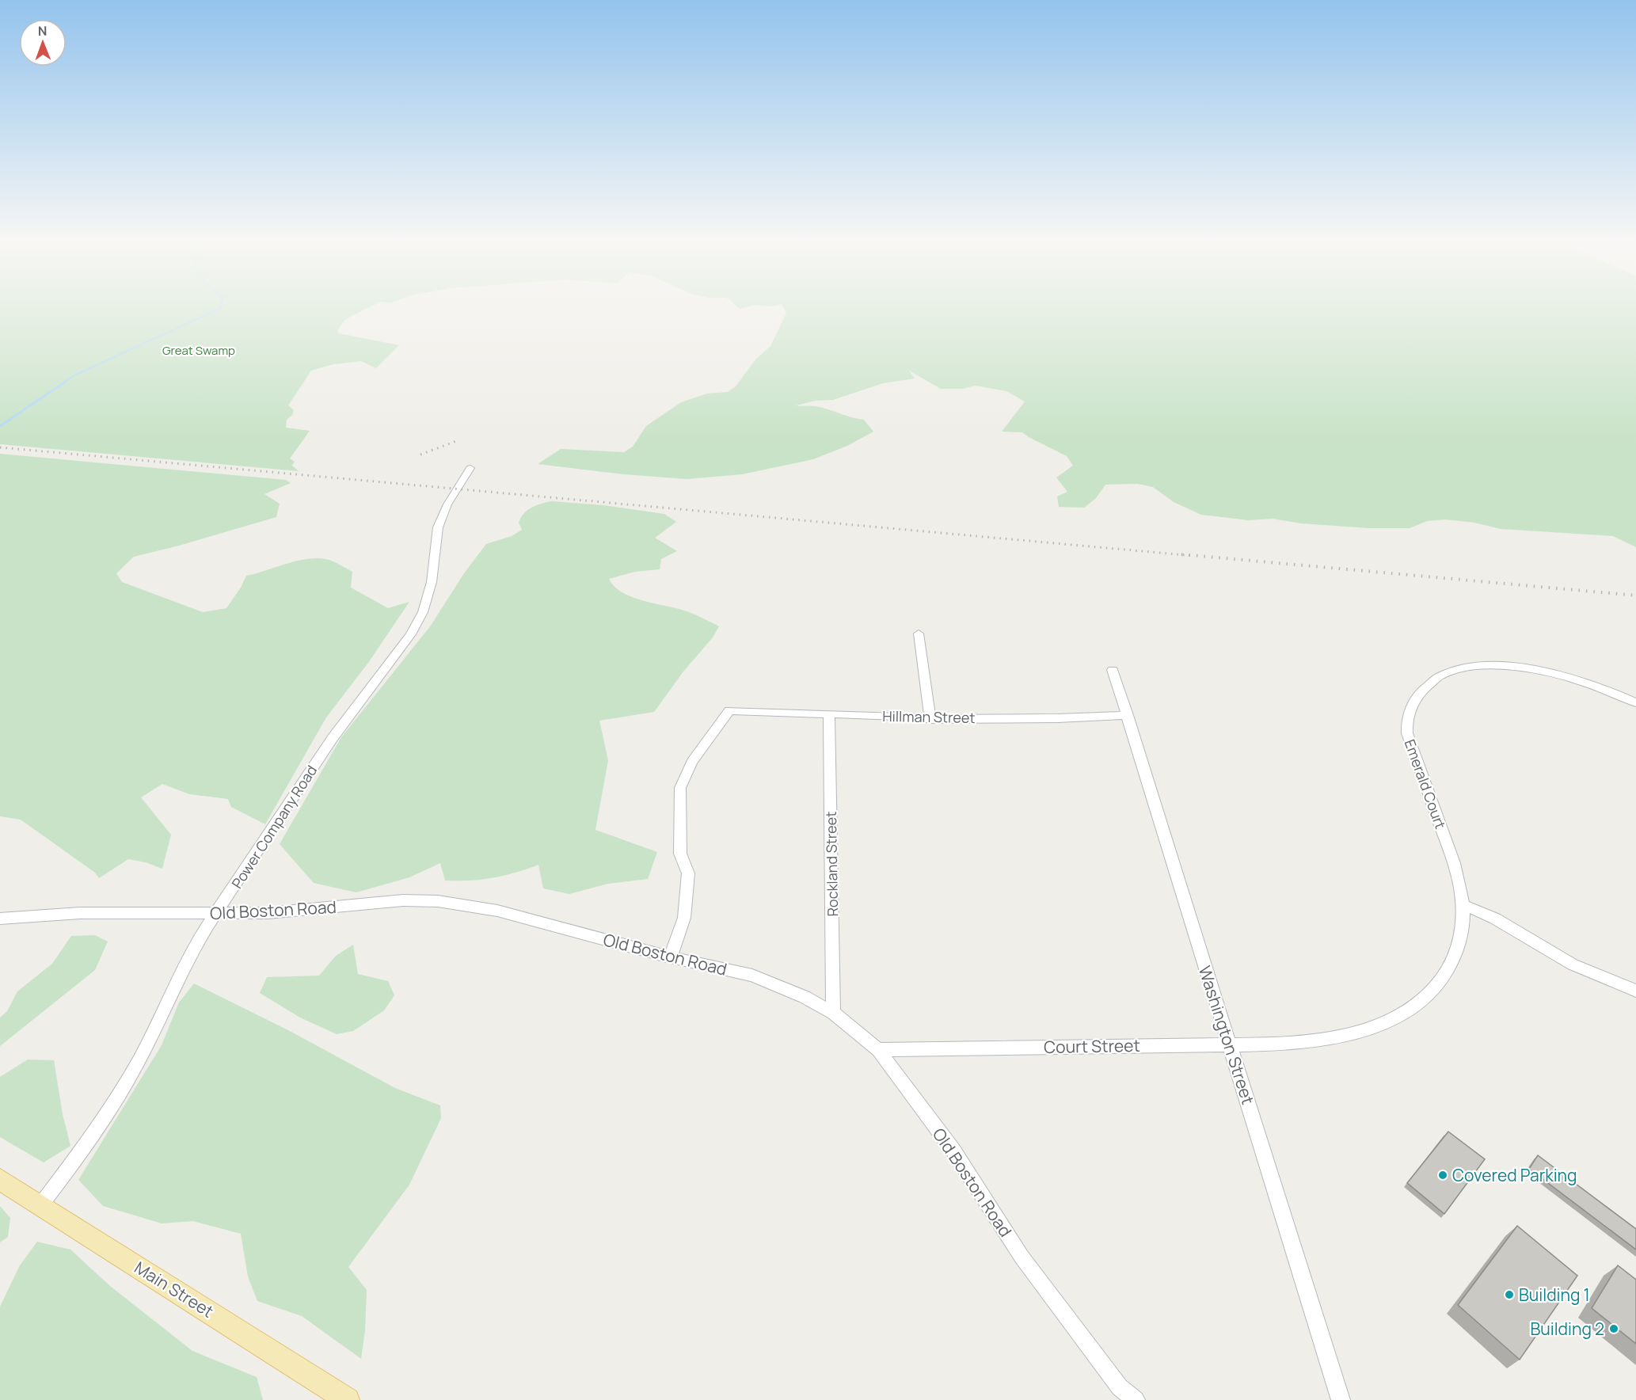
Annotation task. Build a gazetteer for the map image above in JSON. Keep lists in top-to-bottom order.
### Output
{
  "streets": {
    "main road": ["Main Street"],
    "street": [
      "Hillman Street",
      "Emerald Court",
      "Power Company Road",
      "Rockland Street",
      "Old Boston Road",
      "Washington Street",
      "Court Street"
    ]
  },
  "crossings": [
    ["Hillman Street", "Rockland Street"],
    ["Hillman Street", "Old Boston Road"],
    ["Hillman Street", "Washington Street"],
    ["Emerald Court", "Court Street"],
    ["Power Company Road", "Old Boston Road"],
    ["Power Company Road", "Main Street"],
    ["Rockland Street", "Old Boston Road"],
    ["Old Boston Road", "Court Street"],
    ["Washington Street", "Court Street"]
  ],
  "parks": ["Great Swamp"],
  "places": ["Covered Parking", "Building 1", "Building 2"],
  "north": "top"
}
